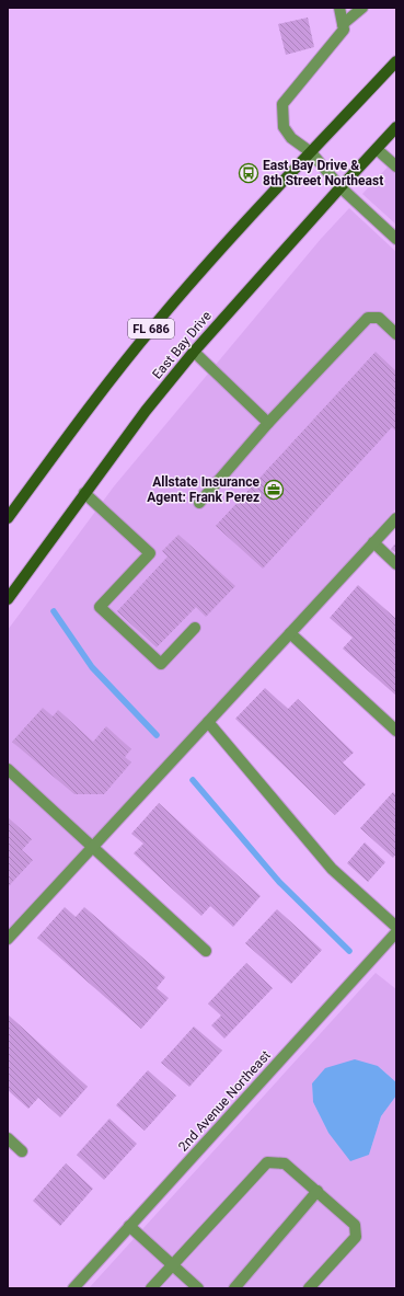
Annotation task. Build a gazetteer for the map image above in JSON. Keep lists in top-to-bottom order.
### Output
{
  "streets": {
    "main road": ["FL 686", "East Bay Drive"],
    "street": ["2nd Avenue Northeast"]
  },
  "places": {
    "bus stop": ["East Bay Drive & 8th Street Northeast"],
    "office": ["Allstate Insurance Agent: Frank Perez"]
  }
}
